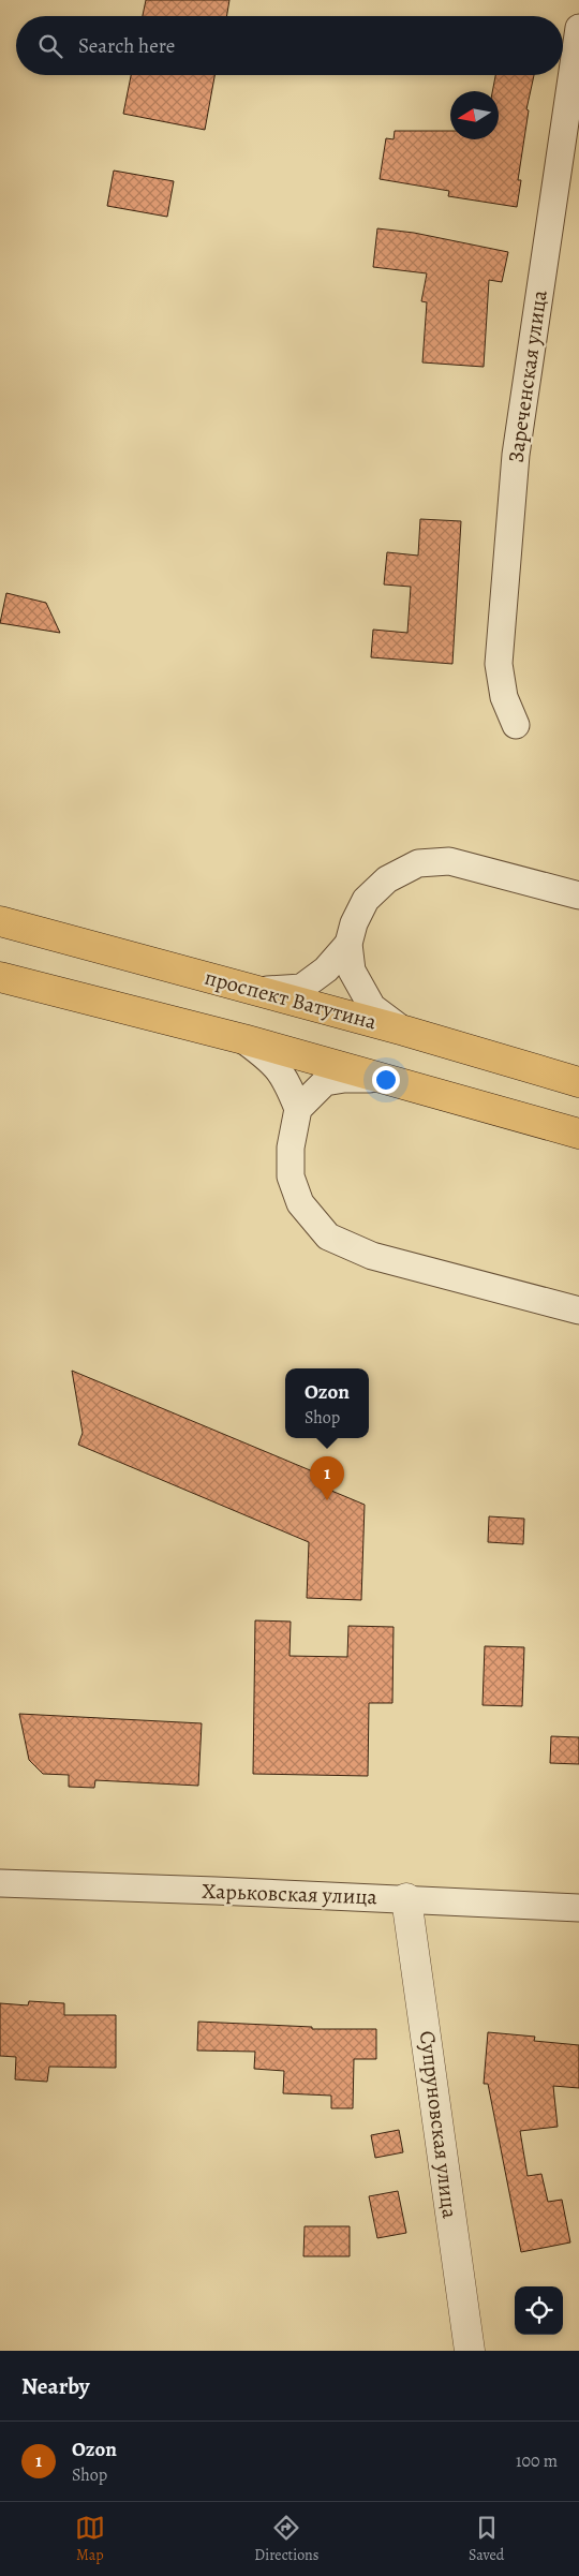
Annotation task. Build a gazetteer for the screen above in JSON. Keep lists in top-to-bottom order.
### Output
{
  "streets": {
    "main road": ["проспект Ватутина"],
    "street": ["Зареченская улица", "Харьковская улица", "Супруновская улица"]
  },
  "crossings": [
    ["Харьковская улица", "Супруновская улица"]
  ],
  "north": "left",
  "page": {
    "search": "Search here",
    "popup": ["Ozon", "Shop"],
    "pins": "1",
    "heading": "Nearby",
    "list": [
      {
        "mark": "1",
        "name": "Ozon",
        "note": "Shop",
        "value": "100 m"
      }
    ],
    "nav": ["Map", "Directions", "Saved"]
  }
}
